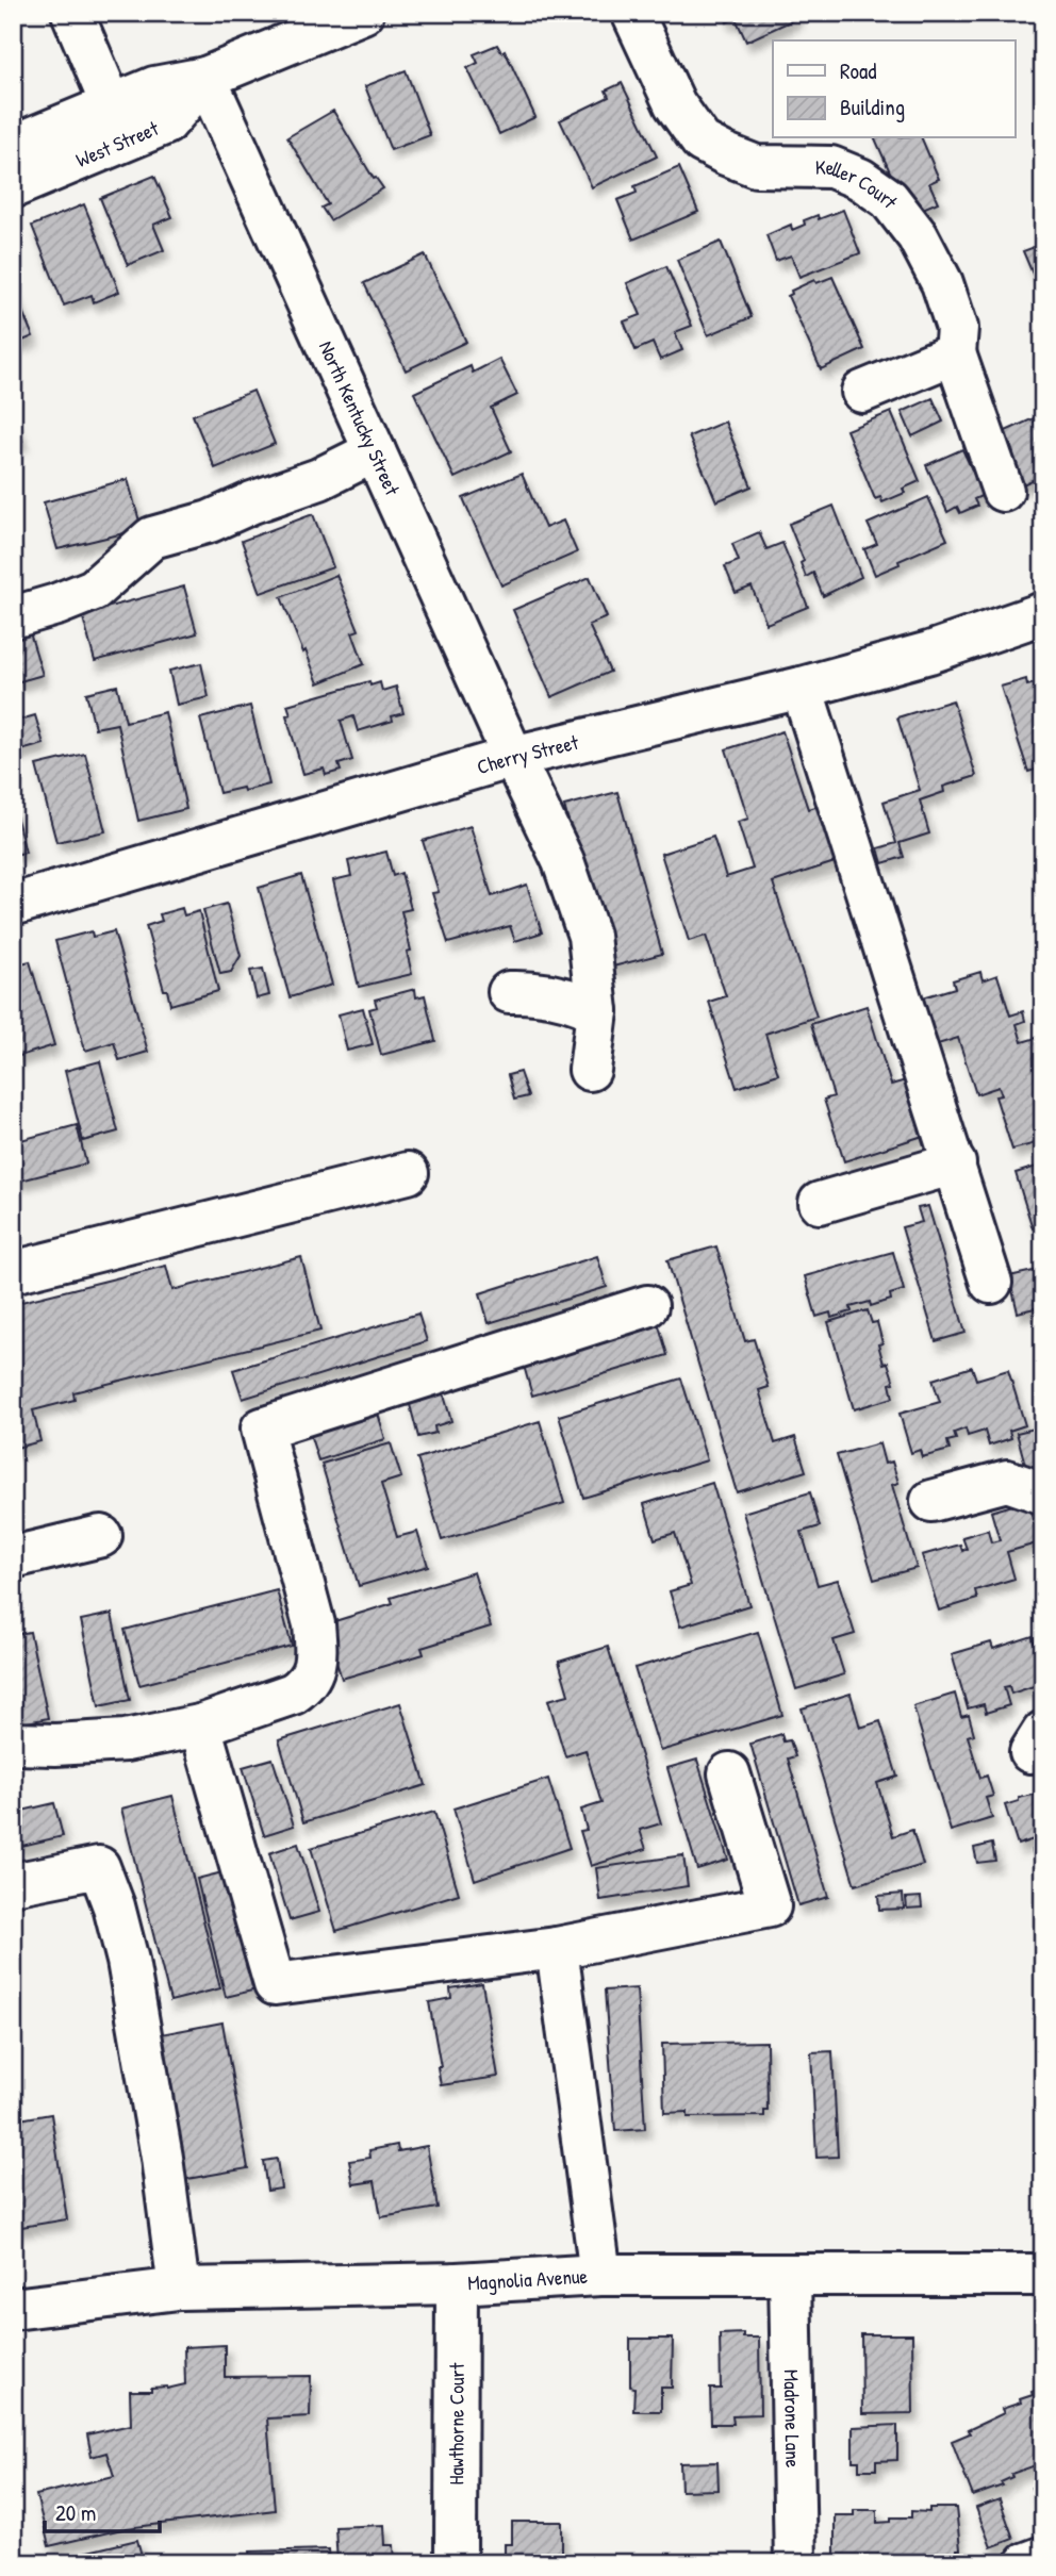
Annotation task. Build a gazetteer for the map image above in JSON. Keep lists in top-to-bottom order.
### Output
{
  "streets": {
    "street": [
      "West Street",
      "Keller Court",
      "North Kentucky Street",
      "Cherry Street",
      "Magnolia Avenue",
      "Madrone Lane",
      "Hawthorne Court"
    ]
  },
  "crossings": [
    ["West Street", "North Kentucky Street"],
    ["North Kentucky Street", "Cherry Street"],
    ["Magnolia Avenue", "Madrone Lane"],
    ["Magnolia Avenue", "Hawthorne Court"]
  ],
  "legend": ["Road", "Building"],
  "scale_bar": "20 m"
}
